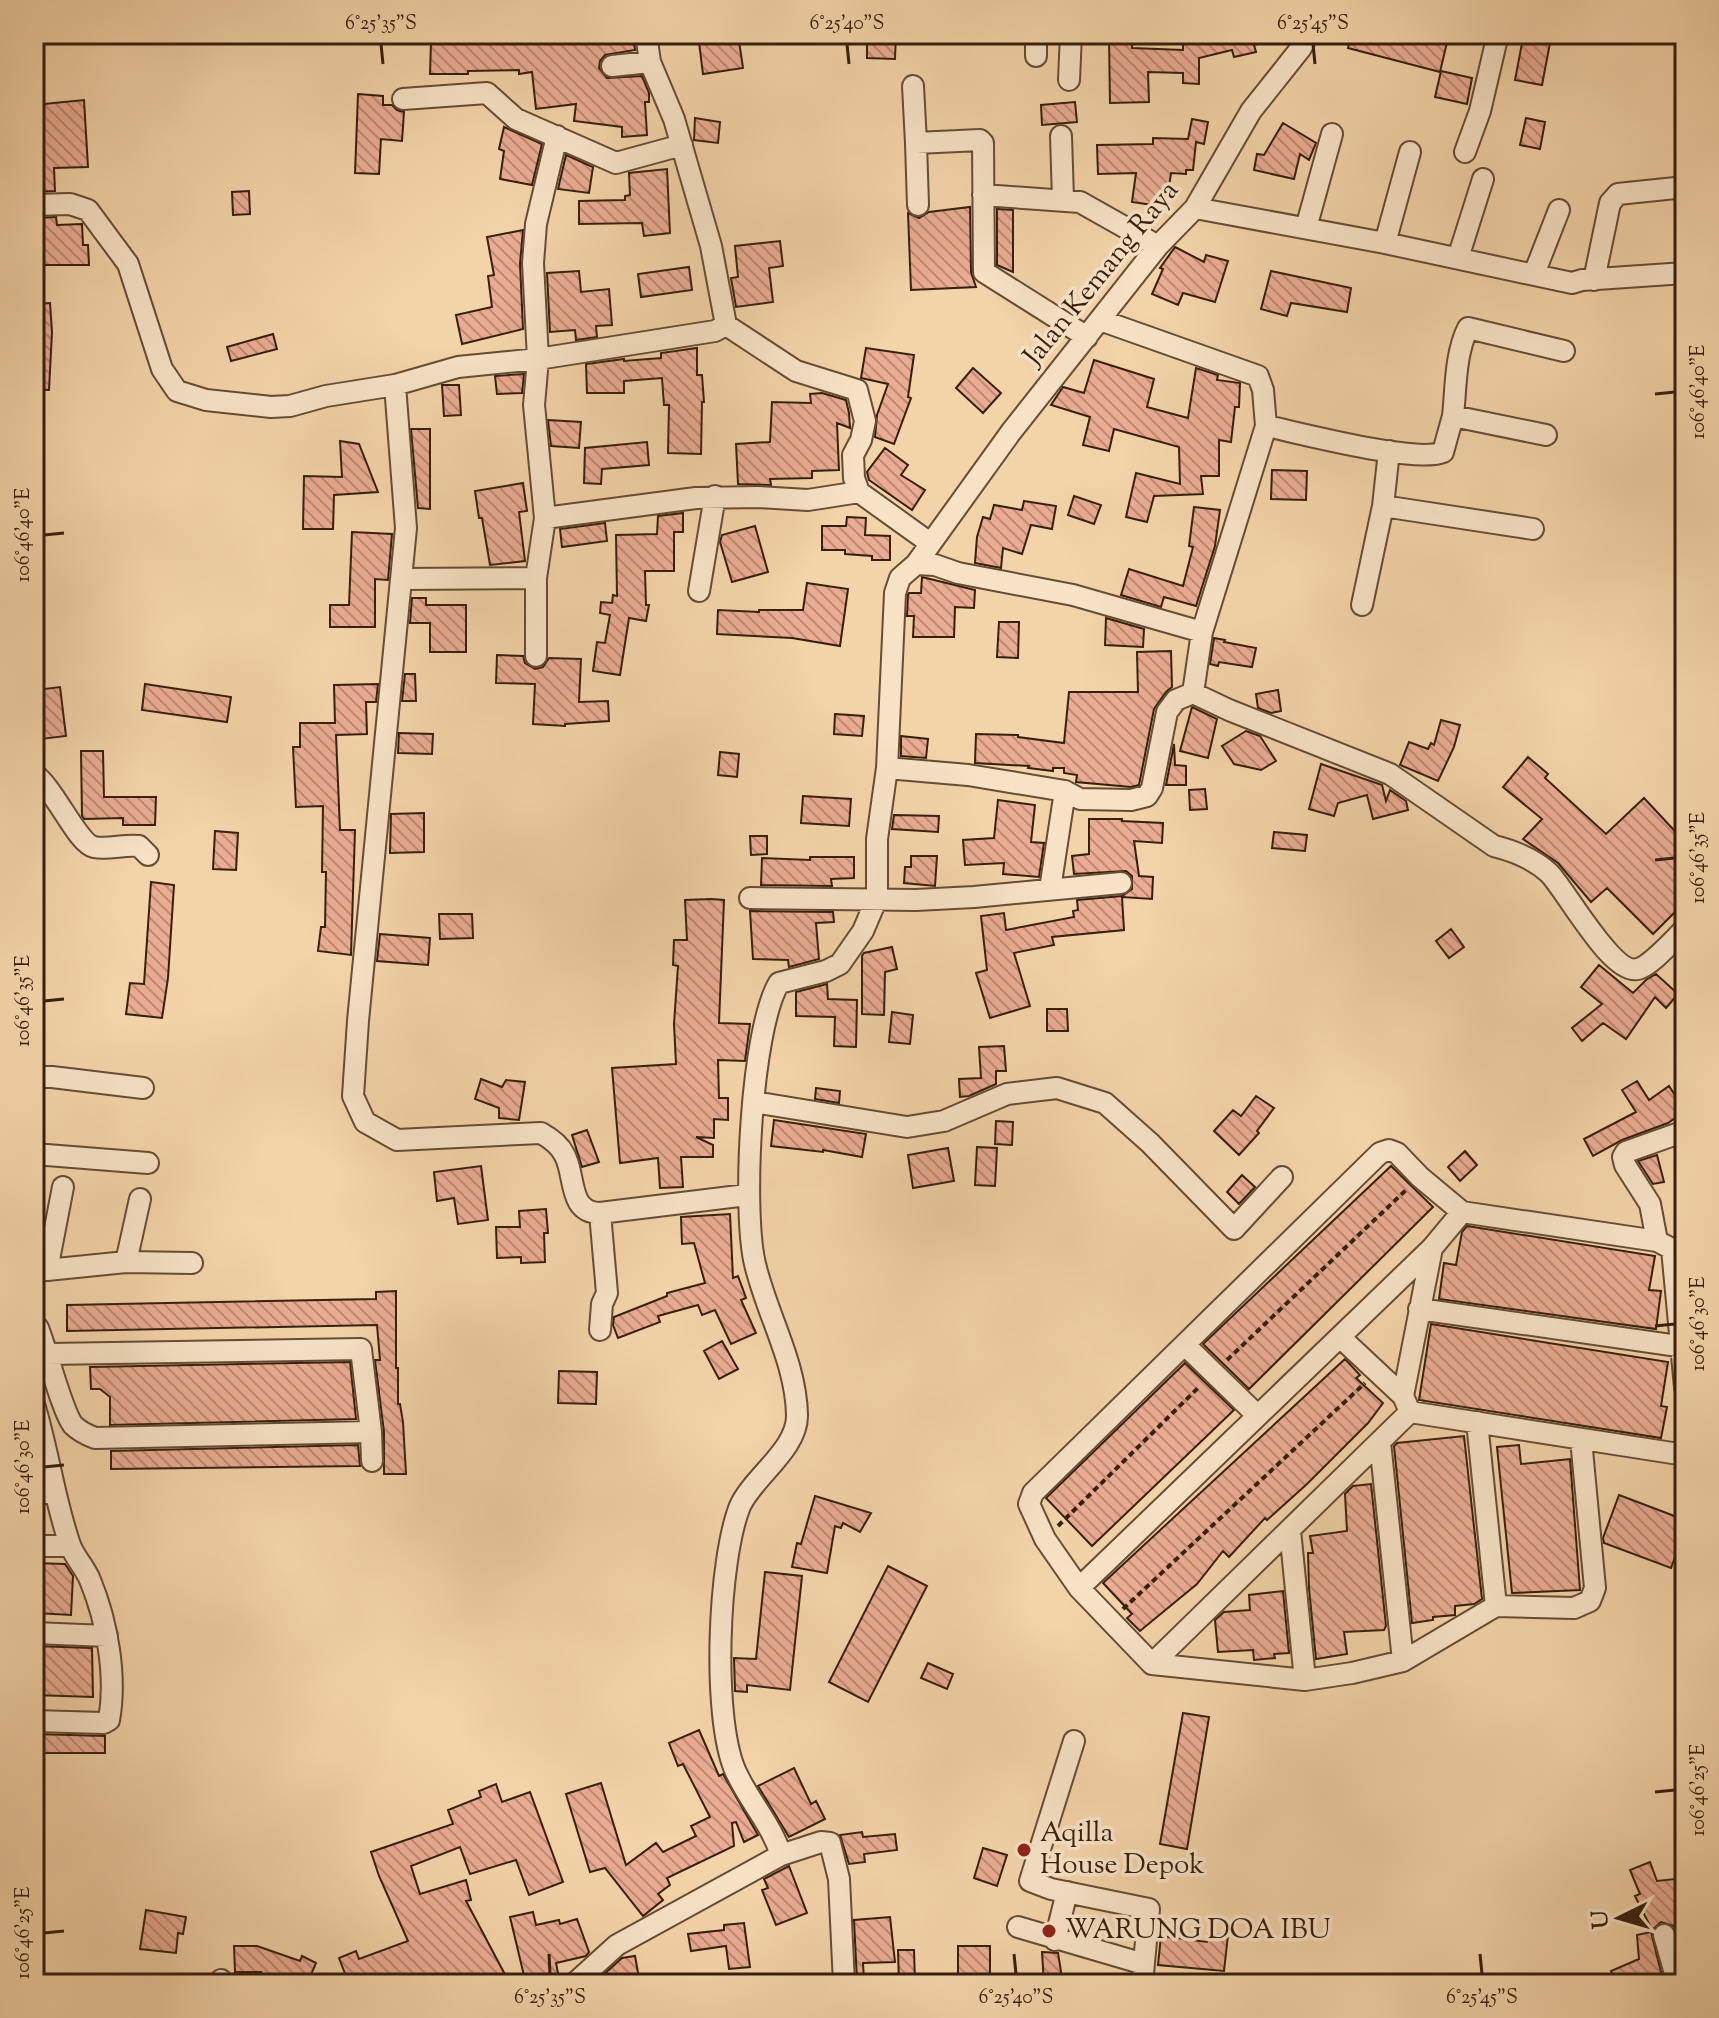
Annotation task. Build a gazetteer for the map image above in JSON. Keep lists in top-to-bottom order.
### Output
{
  "streets": {
    "street": ["Jalan Kemang Raya"]
  },
  "places": ["Aqilla House Depok", "WARUNG DOA IBU"],
  "north": "left",
  "coordinates": [
    "6°25'35\"S",
    "6°25'40\"S",
    "6°25'45\"S",
    "106°46'40\"E",
    "106°46'35\"E",
    "106°46'30\"E",
    "106°46'25\"E"
  ]
}
